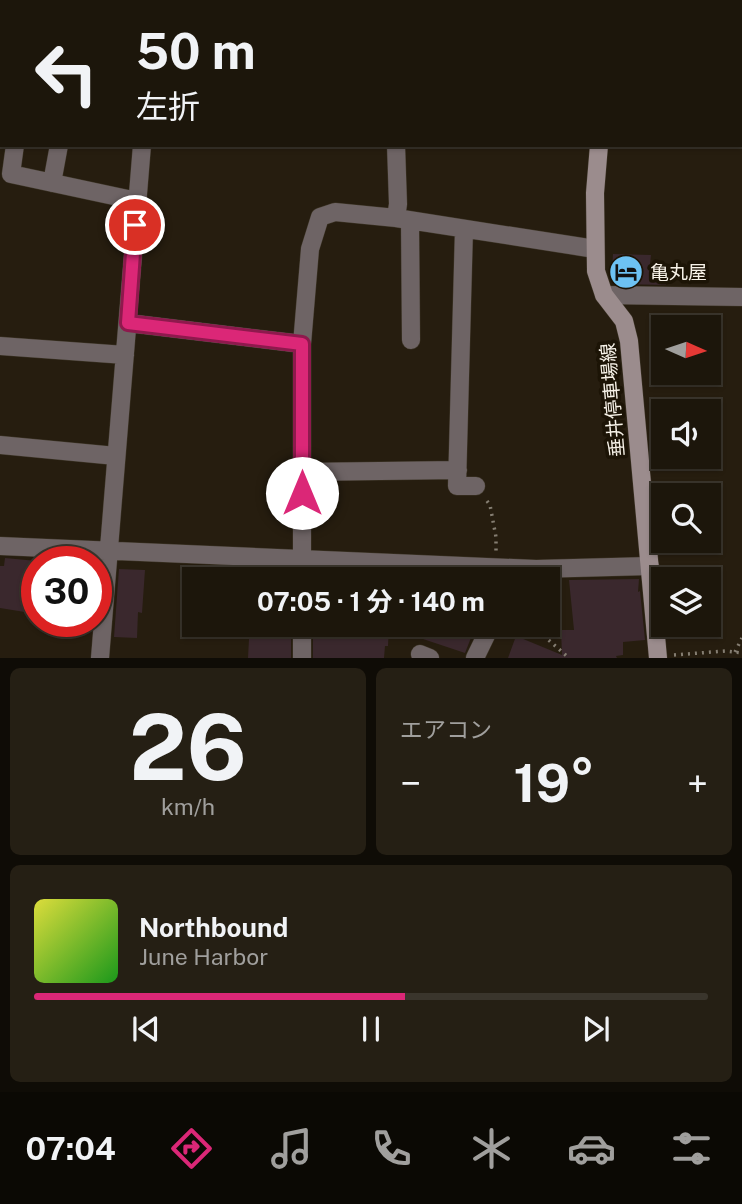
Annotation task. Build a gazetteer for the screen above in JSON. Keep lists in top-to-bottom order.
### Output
{
  "streets": {
    "main road": ["垂井停車場線"]
  },
  "places": {
    "hotel": ["亀丸屋"]
  },
  "north": "right",
  "page": {
    "turn": ["50 m", "左折"],
    "limit": "30",
    "trip": "07:05 · 1 分 · 140 m",
    "tile": [
      ["26", "km/h"],
      "エアコン"
    ],
    "heat": ["−", "19°", "+"],
    "song": ["Northbound", "June Harbor"],
    "tabs": "07:04"
  }
}
